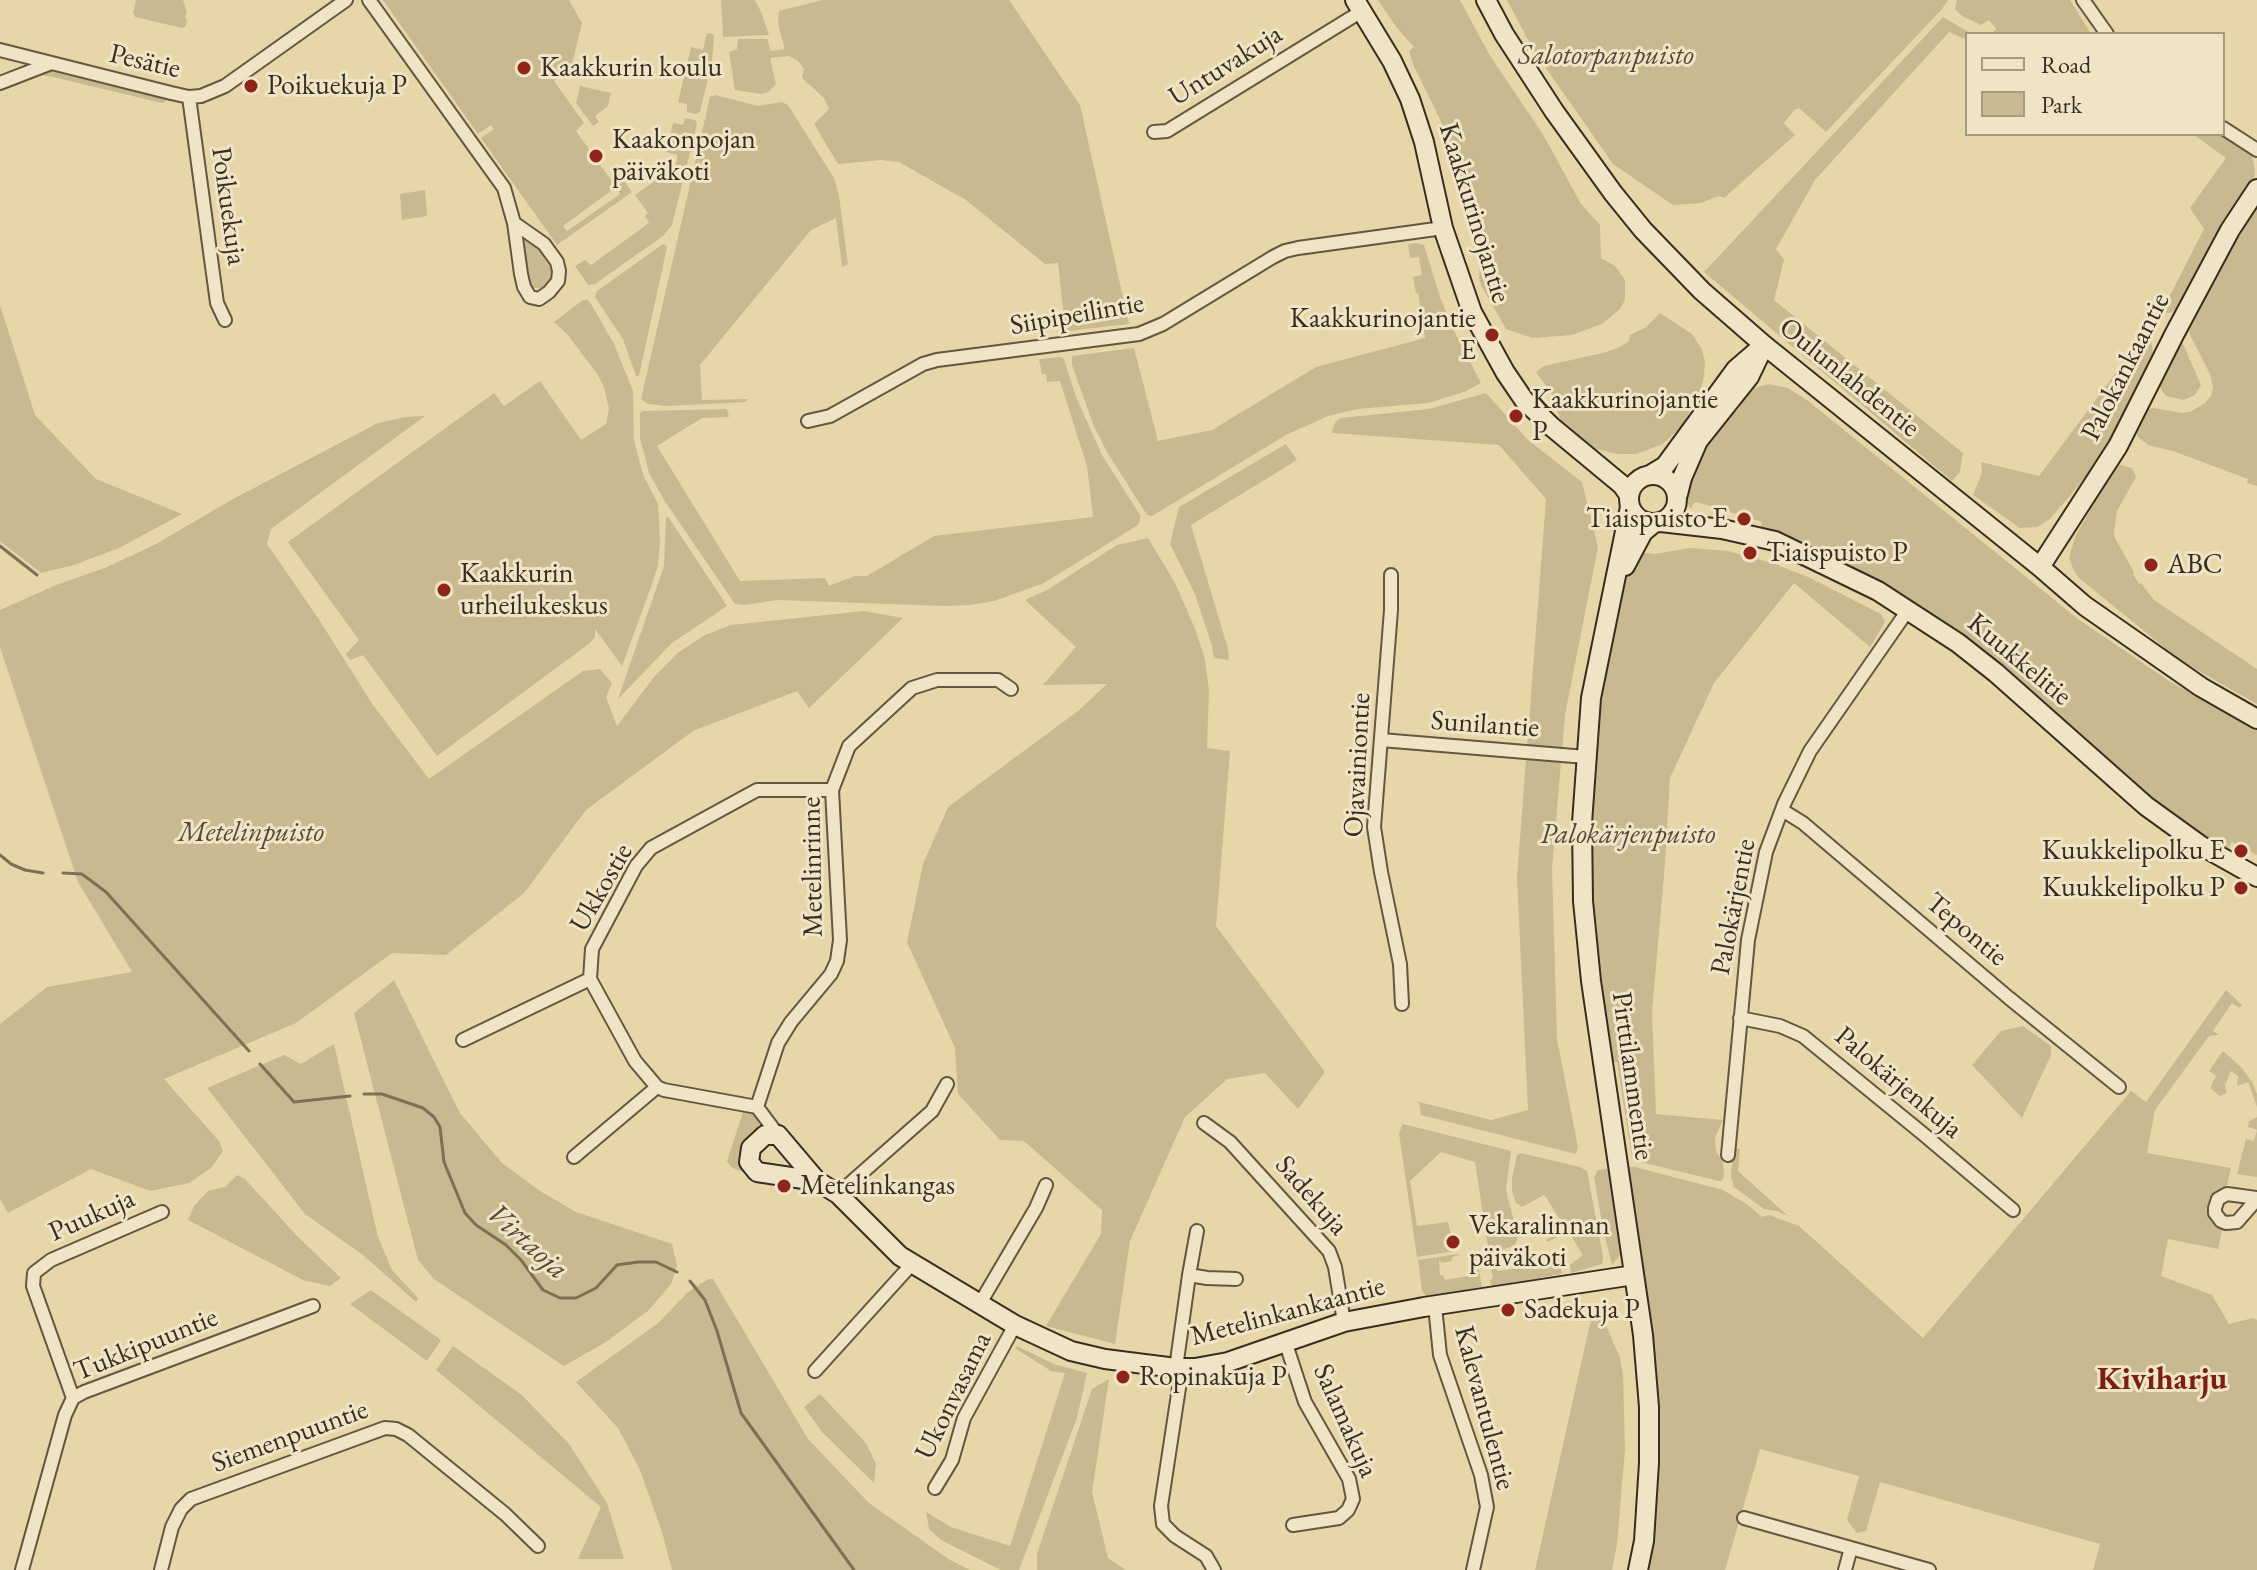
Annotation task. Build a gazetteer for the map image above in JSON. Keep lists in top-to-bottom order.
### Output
{
  "streets": {
    "street": [
      "Pesätie",
      "Untuvakuja",
      "Poikuekuja",
      "Kaakkurinojantie",
      "Siipipeilintie",
      "Palokankaantie",
      "Oulunlahdentie",
      "Kuukkelitie",
      "Sunilantie",
      "Ojavainiontie",
      "Metelinrinne",
      "Ukkostie",
      "Palokärjentie",
      "Tepontie",
      "Pirttilammentie",
      "Palokärjenkuja",
      "Sadekuja",
      "Puukuja",
      "Metelinkankaantie",
      "Tukkipuuntie",
      "Ukonvasama",
      "Kalevantulentie",
      "Salamakuja",
      "Siemenpuuntie"
    ]
  },
  "crossings": [
    ["Pesätie", "Poikuekuja"],
    ["Untuvakuja", "Kaakkurinojantie"],
    ["Kaakkurinojantie", "Siipipeilintie"],
    ["Kaakkurinojantie", "Kuukkelitie"],
    ["Kaakkurinojantie", "Pirttilammentie"],
    ["Palokankaantie", "Oulunlahdentie"],
    ["Kuukkelitie", "Palokärjentie"],
    ["Kuukkelitie", "Pirttilammentie"],
    ["Sunilantie", "Ojavainiontie"],
    ["Sunilantie", "Pirttilammentie"],
    ["Metelinrinne", "Ukkostie"],
    ["Palokärjentie", "Tepontie"],
    ["Palokärjentie", "Palokärjenkuja"],
    ["Pirttilammentie", "Metelinkankaantie"],
    ["Sadekuja", "Metelinkankaantie"],
    ["Puukuja", "Tukkipuuntie"],
    ["Metelinkankaantie", "Ukonvasama"],
    ["Metelinkankaantie", "Kalevantulentie"],
    ["Metelinkankaantie", "Salamakuja"]
  ],
  "districts": ["Kiviharju"],
  "water": ["Virtaoja"],
  "parks": ["Salotorpanpuisto", "Metelinpuisto", "Palokärjenpuisto"],
  "places": [
    "Kaakkurin koulu",
    "Poikuekuja P",
    "Kaakonpojan päiväkoti",
    "Kaakkurinojantie E",
    "Kaakkurinojantie P",
    "Tiaispuisto E",
    "Tiaispuisto P",
    "ABC",
    "Kaakkurin urheilukeskus",
    "Kuukkelipolku E",
    "Kuukkelipolku P",
    "Metelinkangas",
    "Vekaralinnan päiväkoti",
    "Sadekuja P",
    "Ropinakuja P"
  ],
  "legend": ["Road", "Park"]
}
